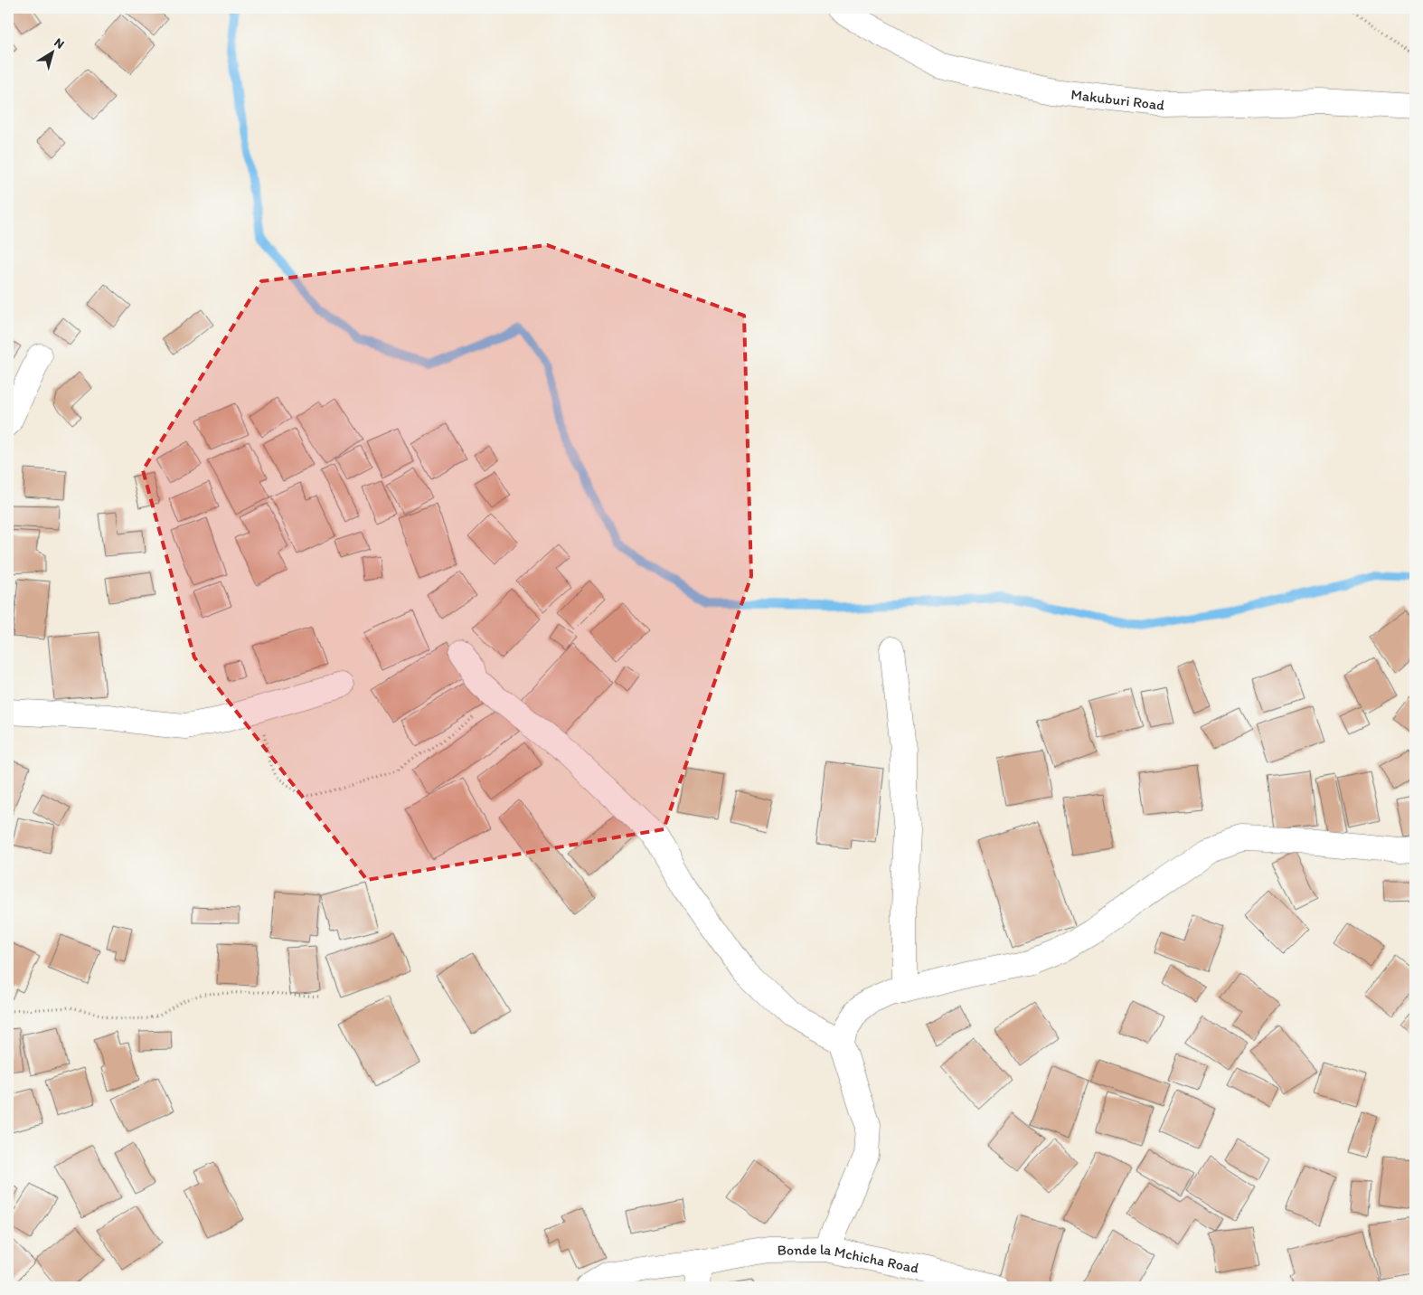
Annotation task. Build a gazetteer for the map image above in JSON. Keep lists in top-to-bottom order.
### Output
{
  "streets": {
    "street": ["Makuburi Road", "Bonde la Mchicha Road"]
  },
  "north": "top right"
}
